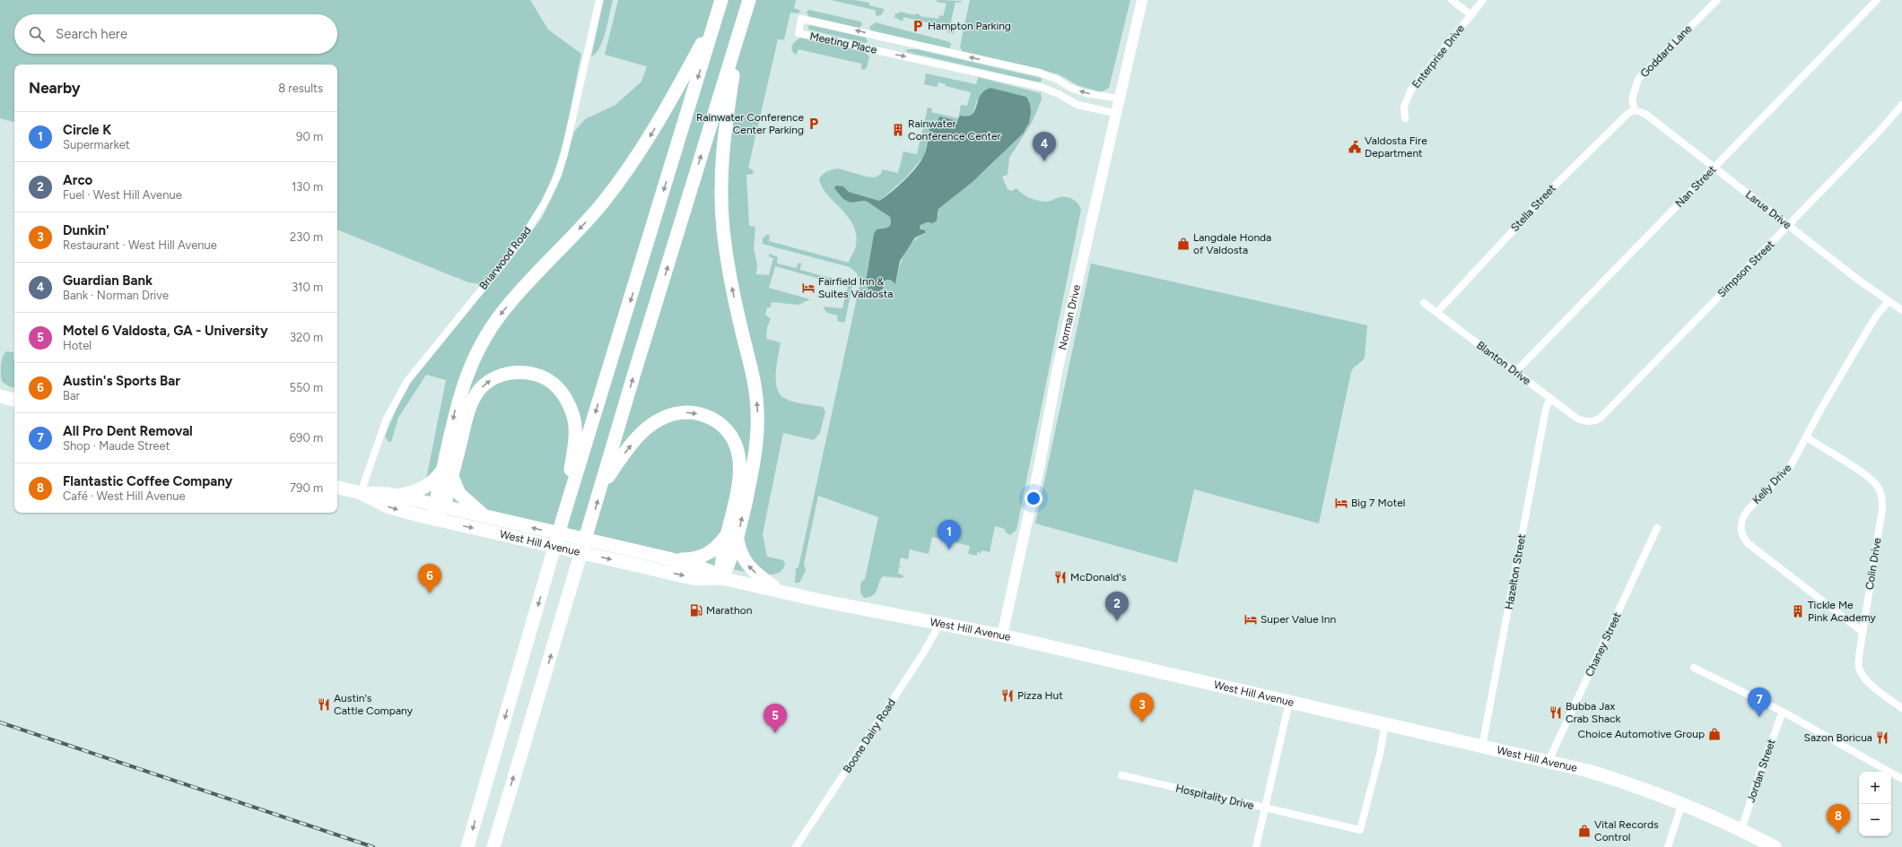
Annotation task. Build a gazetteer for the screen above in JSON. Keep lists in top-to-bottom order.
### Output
{
  "streets": {
    "highway": ["West Hill Avenue"],
    "street": [
      "Meeting Place",
      "Goddard Lane",
      "Enterprise Drive",
      "Nan Street",
      "Stella Street",
      "Larue Drive",
      "Briarwood Road",
      "Simpson Street",
      "Norman Drive",
      "Blanton Drive",
      "Kelly Drive",
      "Colin Drive",
      "Hazelton Street",
      "Chaney Street",
      "Boone Dairy Road",
      "Jordan Street",
      "Hospitality Drive"
    ]
  },
  "crossings": [
    ["Meeting Place", "Norman Drive"],
    ["Goddard Lane", "Stella Street"],
    ["Goddard Lane", "Larue Drive"],
    ["Nan Street", "Larue Drive"],
    ["Nan Street", "Blanton Drive"],
    ["Stella Street", "Larue Drive"],
    ["Stella Street", "Blanton Drive"],
    ["Larue Drive", "Simpson Street"],
    ["Larue Drive", "Kelly Drive"],
    ["Briarwood Road", "West Hill Avenue"],
    ["Simpson Street", "Blanton Drive"],
    ["Norman Drive", "West Hill Avenue"],
    ["Blanton Drive", "Hazelton Street"],
    ["Kelly Drive", "Colin Drive"],
    ["West Hill Avenue", "Hazelton Street"],
    ["West Hill Avenue", "Chaney Street"],
    ["West Hill Avenue", "Boone Dairy Road"],
    ["West Hill Avenue", "Jordan Street"],
    ["West Hill Avenue", "Hospitality Drive"]
  ],
  "places": {
    "parking": ["Hampton Parking", "Rainwater Conference Center Parking"],
    "building": ["Rainwater Conference Center", "Tickle Me Pink Academy"],
    "public building": ["Valdosta Fire Department"],
    "shop": ["Langdale Honda of Valdosta", "Choice Automotive Group", "Vital Records Control"],
    "hotel": ["Fairfield Inn & Suites Valdosta", "Big 7 Motel", "Super Value Inn"],
    "restaurant": [
      "McDonald's",
      "Pizza Hut",
      "Austin's Cattle Company",
      "Bubba Jax Crab Shack",
      "Sazon Boricua"
    ],
    "fuel station": ["Marathon"]
  },
  "page": {
    "search": "Search here",
    "heading": ["Nearby", "8 results"],
    "list": [
      {
        "mark": "1",
        "name": "Circle K",
        "note": "Supermarket",
        "value": "90 m"
      },
      {
        "mark": "2",
        "name": "Arco",
        "note": "Fuel · West Hill Avenue",
        "value": "130 m"
      },
      {
        "mark": "3",
        "name": "Dunkin'",
        "note": "Restaurant · West Hill Avenue",
        "value": "230 m"
      },
      {
        "mark": "4",
        "name": "Guardian Bank",
        "note": "Bank · Norman Drive",
        "value": "310 m"
      },
      {
        "mark": "5",
        "name": "Motel 6 Valdosta, GA - University",
        "note": "Hotel",
        "value": "320 m"
      },
      {
        "mark": "6",
        "name": "Austin's Sports Bar",
        "note": "Bar",
        "value": "550 m"
      },
      {
        "mark": "7",
        "name": "All Pro Dent Removal",
        "note": "Shop · Maude Street",
        "value": "690 m"
      },
      {
        "mark": "8",
        "name": "Flantastic Coffee Company",
        "note": "Café · West Hill Avenue",
        "value": "790 m"
      }
    ],
    "pins": [
      "4",
      "1",
      "6",
      "2",
      "7",
      "3",
      "5",
      "8"
    ],
    "map_buttons": ["+", "−"]
  }
}
